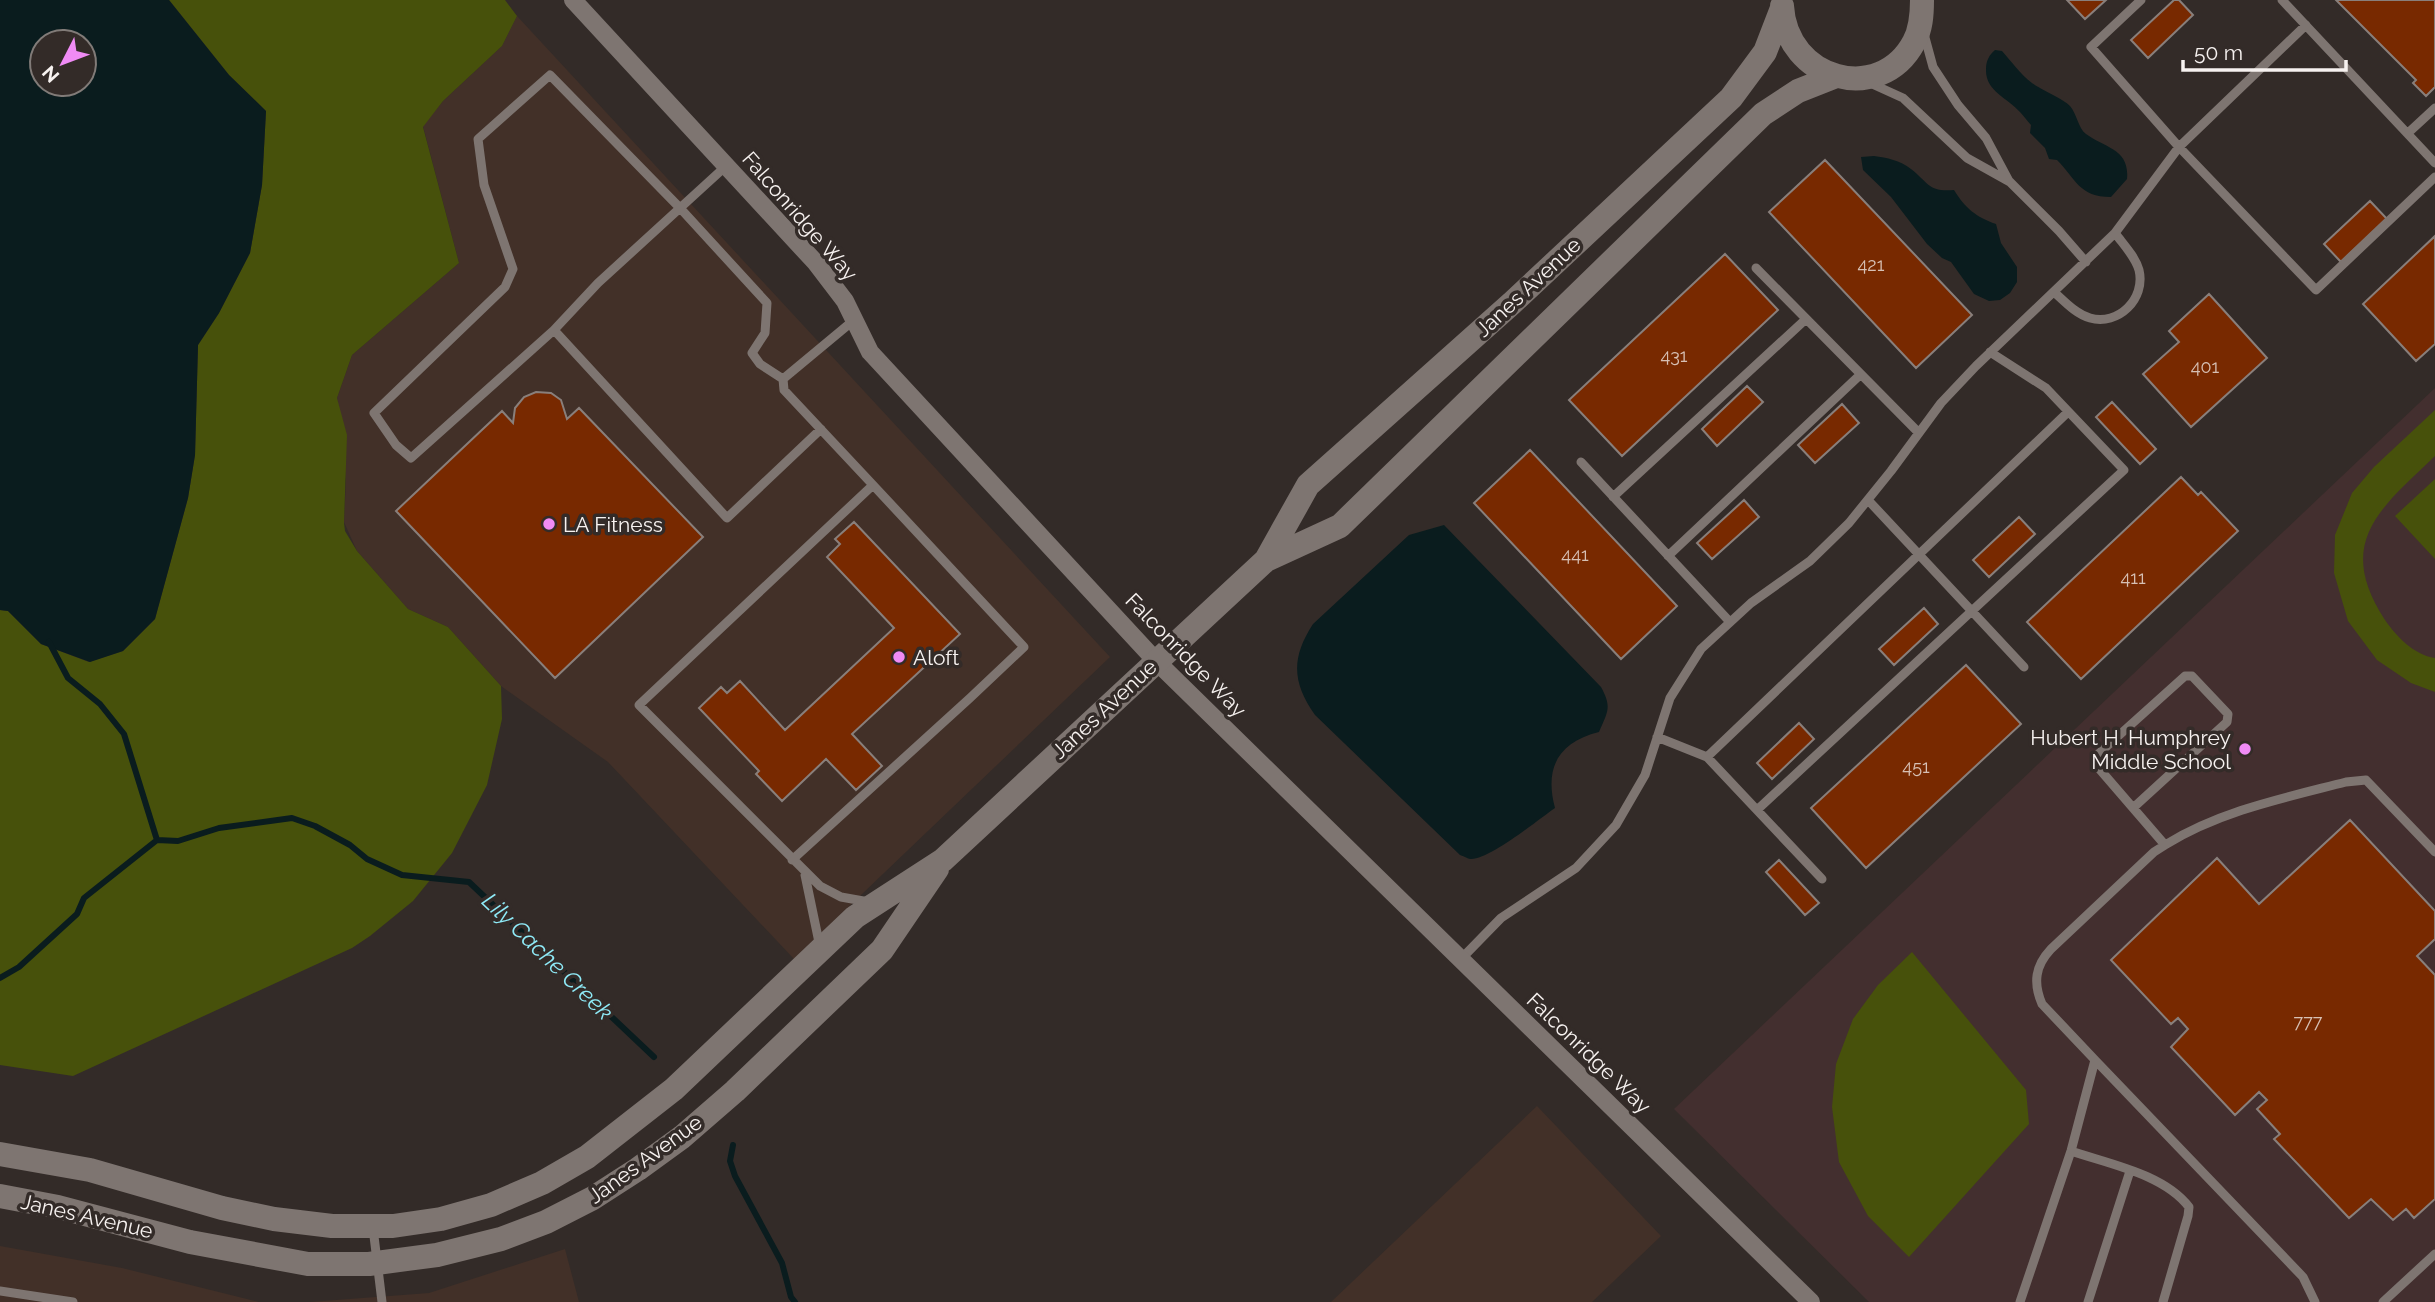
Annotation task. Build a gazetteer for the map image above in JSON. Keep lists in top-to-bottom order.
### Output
{
  "streets": {
    "street": ["Falconridge Way", "Janes Avenue"]
  },
  "crossings": [
    ["Falconridge Way", "Janes Avenue"]
  ],
  "water": ["Lily Cache Creek"],
  "places": ["LA Fitness", "Aloft", "Hubert H. Humphrey Middle School"],
  "house_numbers": [
    "421",
    "431",
    "401",
    "441",
    "411",
    "451",
    "777"
  ],
  "scale_bar": "50 m",
  "north": "bottom left"
}
